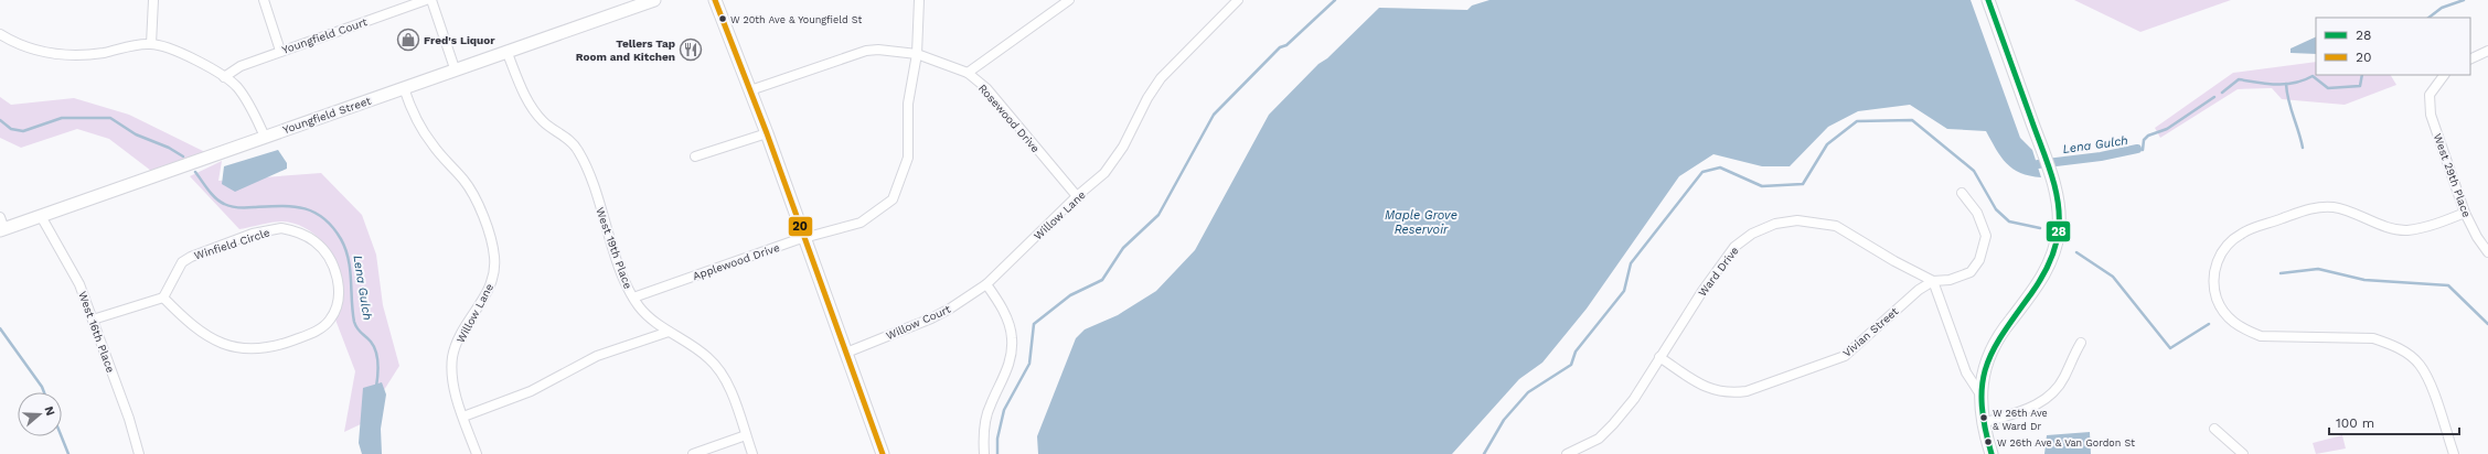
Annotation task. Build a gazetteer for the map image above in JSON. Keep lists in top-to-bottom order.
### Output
{
  "streets": {
    "street": [
      "Youngfield Court",
      "Youngfield Street",
      "Rosewood Drive",
      "West 29th Place",
      "Willow Lane",
      "Winfield Circle",
      "West 19th Place",
      "Applewood Drive",
      "Ward Drive",
      "Willow Court",
      "West 16th Place",
      "Vivian Street"
    ]
  },
  "crossings": [
    ["Youngfield Street", "Willow Lane"],
    ["Youngfield Street", "West 19th Place"],
    ["Youngfield Street", "West 16th Place"],
    ["Rosewood Drive", "Willow Lane"],
    ["Rosewood Drive", "Applewood Drive"],
    ["Willow Lane", "Willow Court"],
    ["West 19th Place", "Applewood Drive"],
    ["Ward Drive", "Vivian Street"]
  ],
  "water": ["Lena Gulch", "Maple Grove Reservoir"],
  "places": {
    "other": ["W 20th Ave & Youngfield St", "W 26th Ave & Ward Dr", "W 26th Ave & Van Gordon St"],
    "shop": ["Fred's Liquor"],
    "restaurant": ["Tellers Tap Room and Kitchen"]
  },
  "lines": ["transit line 28", "transit line 20"],
  "legend": ["28", "20"],
  "scale_bar": "100 m",
  "north": "right"
}
